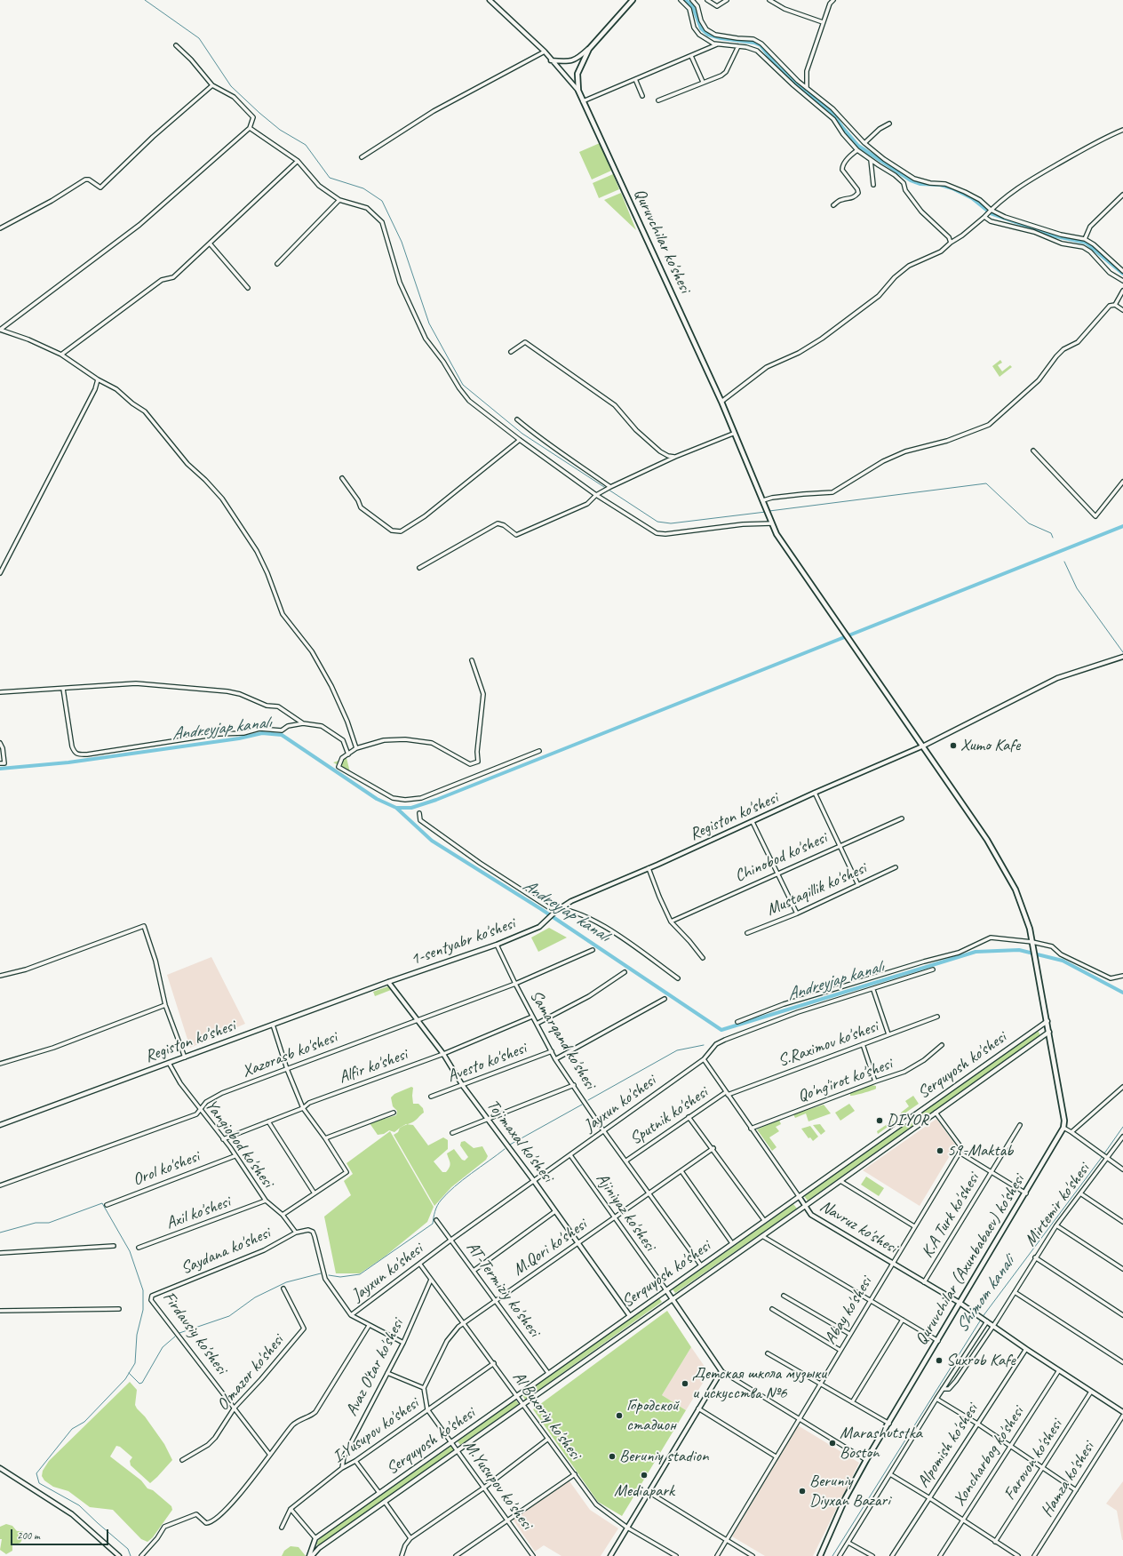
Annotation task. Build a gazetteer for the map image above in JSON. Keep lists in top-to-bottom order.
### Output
{
  "streets": {
    "main road": ["Quruvchilar ko'shesi", "Quruvchilar (Axunbabaev) ko'shesi"],
    "street": [
      "Registon ko'shesi",
      "Chinobod ko'shesi",
      "Mustaqillik ko'shesi",
      "1-sentyabr ko'shesi",
      "Samarqand ko'shesi",
      "S.Raximov ko'shesi",
      "Xazorasb ko'shesi",
      "Avesto ko'shesi",
      "Serquyosh ko'shesi",
      "Alfir ko'shesi",
      "Qo'ng'irot ko'shesi",
      "Jayxun ko'shesi",
      "Sputnik ko'shesi",
      "Tojimaxal ko'shesi",
      "Yangiobod ko'shesi",
      "Orol ko'shesi",
      "Mirtemir ko'shesi",
      "Ajiniyaz ko'shesi",
      "Axil ko'shesi",
      "K.A Turk ko'shesi",
      "Navruz ko'shesi",
      "M.Qori ko'shesi",
      "Saydana ko'shesi",
      "AT-Termiziy ko'shesi",
      "Abay ko'shesi",
      "Firdavsiy ko'shesi",
      "Avaz O'tar ko'shesi",
      "Olmazor ko'shesi",
      "Al Buxoriy ko'shesi",
      "I.Yusupov ko'shesi",
      "Alpomish ko'shesi",
      "Xoncharbog ko'shesi",
      "Farovon ko'shesi",
      "Hamza ko'shesi",
      "M.Yusupov ko'shesi"
    ]
  },
  "crossings": [
    ["Quruvchilar ko'shesi", "Registon ko'shesi"],
    ["Quruvchilar ko'shesi", "Serquyosh ko'shesi"],
    ["Registon ko'shesi", "1-sentyabr ko'shesi"],
    ["Registon ko'shesi", "Tojimaxal ko'shesi"],
    ["Registon ko'shesi", "Yangiobod ko'shesi"],
    ["1-sentyabr ko'shesi", "Samarqand ko'shesi"],
    ["1-sentyabr ko'shesi", "Tojimaxal ko'shesi"],
    ["Samarqand ko'shesi", "Xazorasb ko'shesi"],
    ["Samarqand ko'shesi", "Avesto ko'shesi"],
    ["Samarqand ko'shesi", "Serquyosh ko'shesi"],
    ["Samarqand ko'shesi", "Alfir ko'shesi"],
    ["Samarqand ko'shesi", "Jayxun ko'shesi"],
    ["Samarqand ko'shesi", "Sputnik ko'shesi"],
    ["Samarqand ko'shesi", "M.Qori ko'shesi"],
    ["S.Raximov ko'shesi", "Sputnik ko'shesi"],
    ["S.Raximov ko'shesi", "Navruz ko'shesi"],
    ["Xazorasb ko'shesi", "Tojimaxal ko'shesi"],
    ["Xazorasb ko'shesi", "Yangiobod ko'shesi"],
    ["Avesto ko'shesi", "Tojimaxal ko'shesi"],
    ["Serquyosh ko'shesi", "Tojimaxal ko'shesi"],
    ["Serquyosh ko'shesi", "Ajiniyaz ko'shesi"],
    ["Serquyosh ko'shesi", "Navruz ko'shesi"],
    ["Serquyosh ko'shesi", "AT-Termiziy ko'shesi"],
    ["Serquyosh ko'shesi", "Al Buxoriy ko'shesi"],
    ["Serquyosh ko'shesi", "M.Yusupov ko'shesi"],
    ["Alfir ko'shesi", "Tojimaxal ko'shesi"],
    ["Alfir ko'shesi", "Yangiobod ko'shesi"],
    ["Qo'ng'irot ko'shesi", "Navruz ko'shesi"],
    ["Jayxun ko'shesi", "Tojimaxal ko'shesi"],
    ["Jayxun ko'shesi", "Ajiniyaz ko'shesi"],
    ["Jayxun ko'shesi", "Navruz ko'shesi"],
    ["Jayxun ko'shesi", "Saydana ko'shesi"],
    ["Jayxun ko'shesi", "AT-Termiziy ko'shesi"],
    ["Jayxun ko'shesi", "Firdavsiy ko'shesi"],
    ["Jayxun ko'shesi", "Al Buxoriy ko'shesi"],
    ["Sputnik ko'shesi", "Navruz ko'shesi"],
    ["Tojimaxal ko'shesi", "M.Qori ko'shesi"],
    ["Yangiobod ko'shesi", "Orol ko'shesi"],
    ["Yangiobod ko'shesi", "Axil ko'shesi"],
    ["Yangiobod ko'shesi", "Saydana ko'shesi"],
    ["Ajiniyaz ko'shesi", "M.Qori ko'shesi"],
    ["Ajiniyaz ko'shesi", "Quruvchilar (Axunbabaev) ko'shesi"],
    ["Ajiniyaz ko'shesi", "Abay ko'shesi"],
    ["K.A Turk ko'shesi", "Navruz ko'shesi"],
    ["Navruz ko'shesi", "Quruvchilar (Axunbabaev) ko'shesi"],
    ["Navruz ko'shesi", "Abay ko'shesi"],
    ["M.Qori ko'shesi", "AT-Termiziy ko'shesi"],
    ["M.Qori ko'shesi", "Al Buxoriy ko'shesi"],
    ["M.Qori ko'shesi", "M.Yusupov ko'shesi"],
    ["Saydana ko'shesi", "Firdavsiy ko'shesi"],
    ["Firdavsiy ko'shesi", "Olmazor ko'shesi"],
    ["Avaz O'tar ko'shesi", "Al Buxoriy ko'shesi"],
    ["Avaz O'tar ko'shesi", "I.Yusupov ko'shesi"],
    ["Al Buxoriy ko'shesi", "I.Yusupov ko'shesi"],
    ["I.Yusupov ko'shesi", "M.Yusupov ko'shesi"]
  ],
  "water": ["Andreyjap kanalı", "Shimom kanali"],
  "places": [
    "Xumo Kafe",
    "DIYOR",
    "59-Maktab",
    "Suxrob Kafe",
    "Детская школа музыки и искусства №6",
    "Городской стадион",
    "Marashutstka Boston",
    "Beruniy stadion",
    "Mediapark",
    "Beruniy Diyxan Bazari"
  ],
  "scale_bar": "200 m"
}
